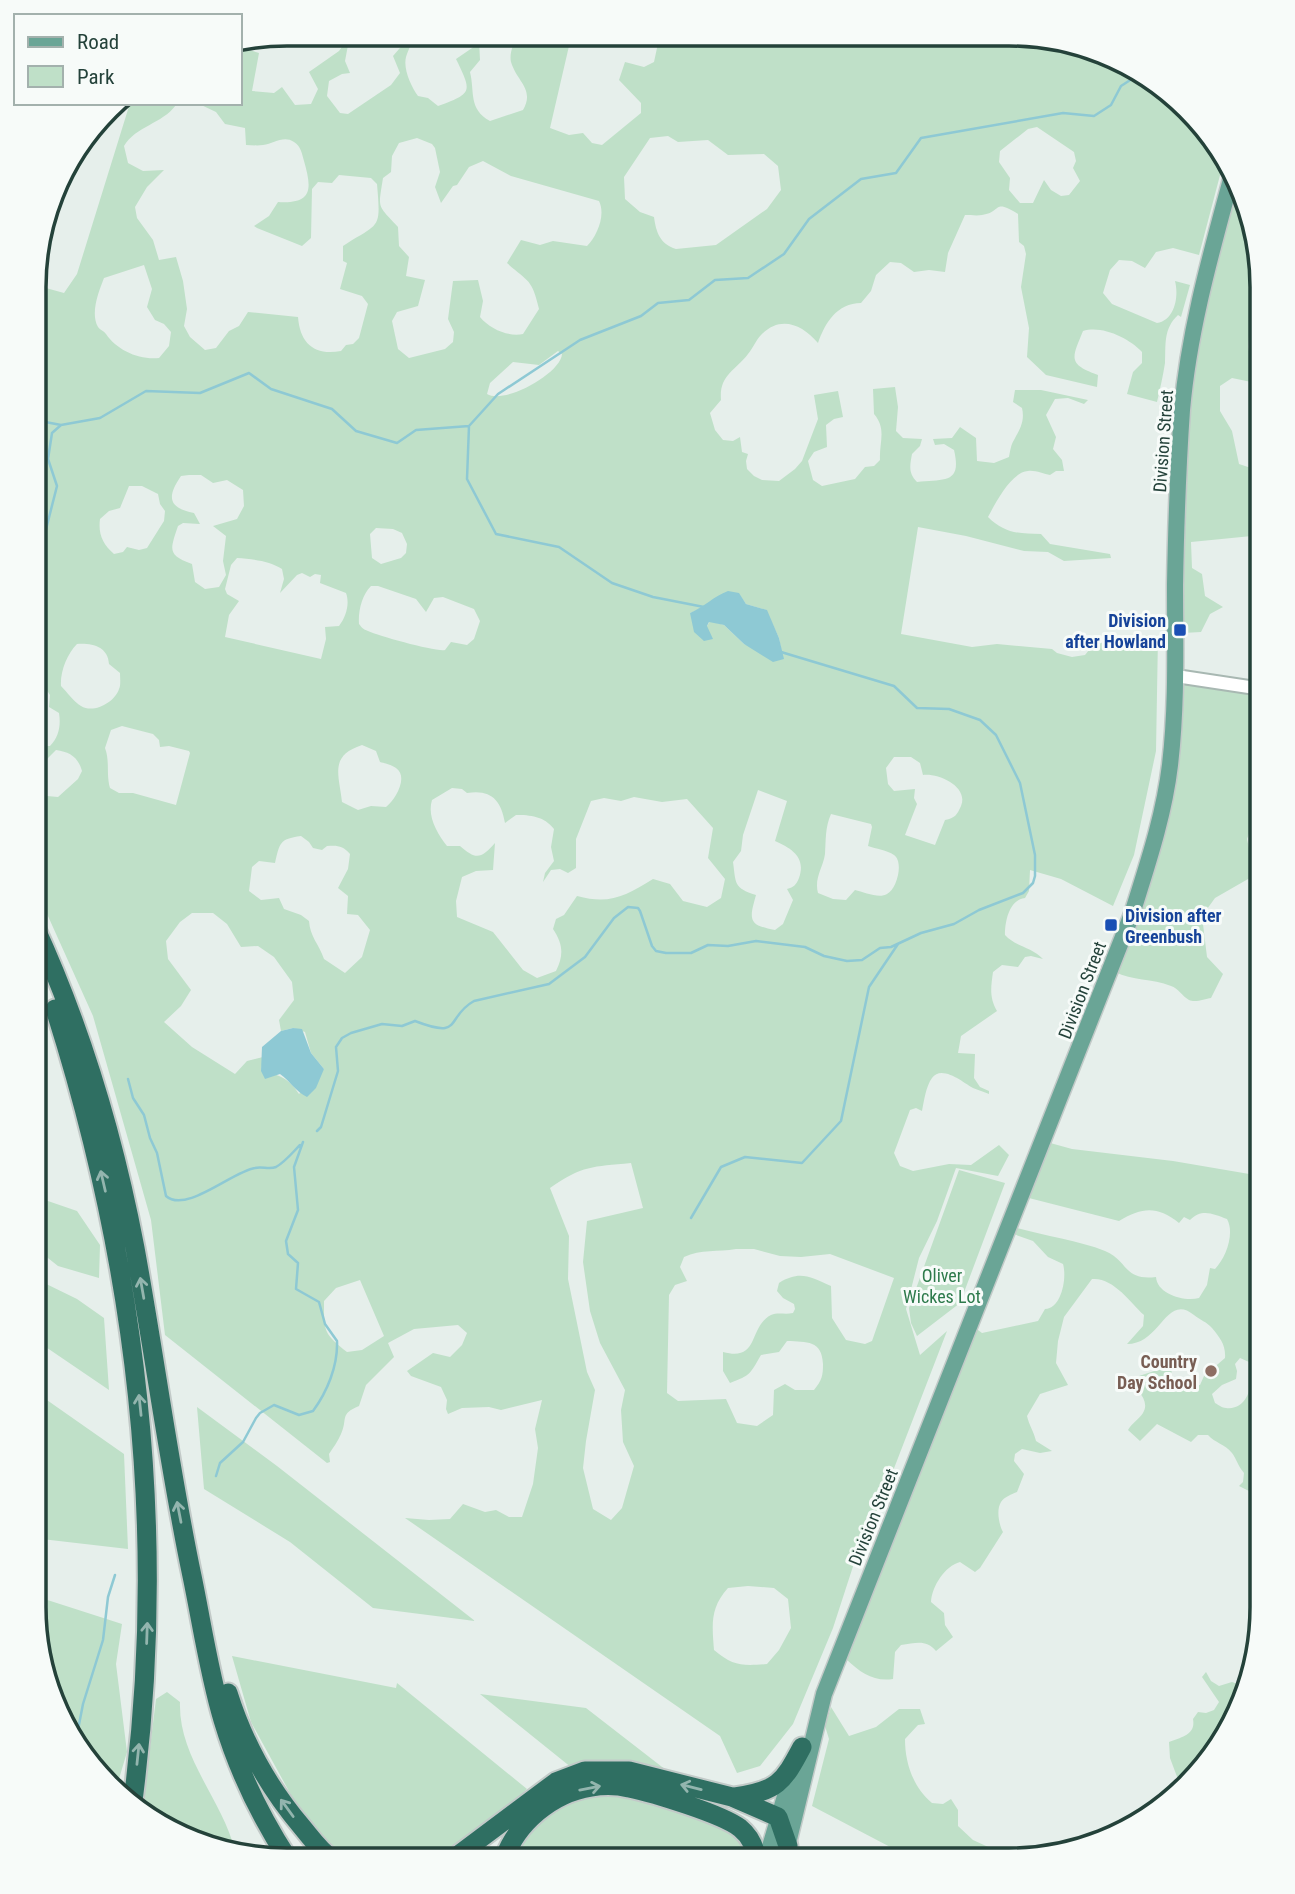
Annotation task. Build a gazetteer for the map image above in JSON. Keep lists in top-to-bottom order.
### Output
{
  "streets": {
    "main road": ["Division Street"]
  },
  "parks": ["Oliver Wickes Lot"],
  "places": {
    "transit": ["Division after Howland", "Division after Greenbush"],
    "other": ["Country Day School"]
  },
  "legend": ["Road", "Park"]
}
